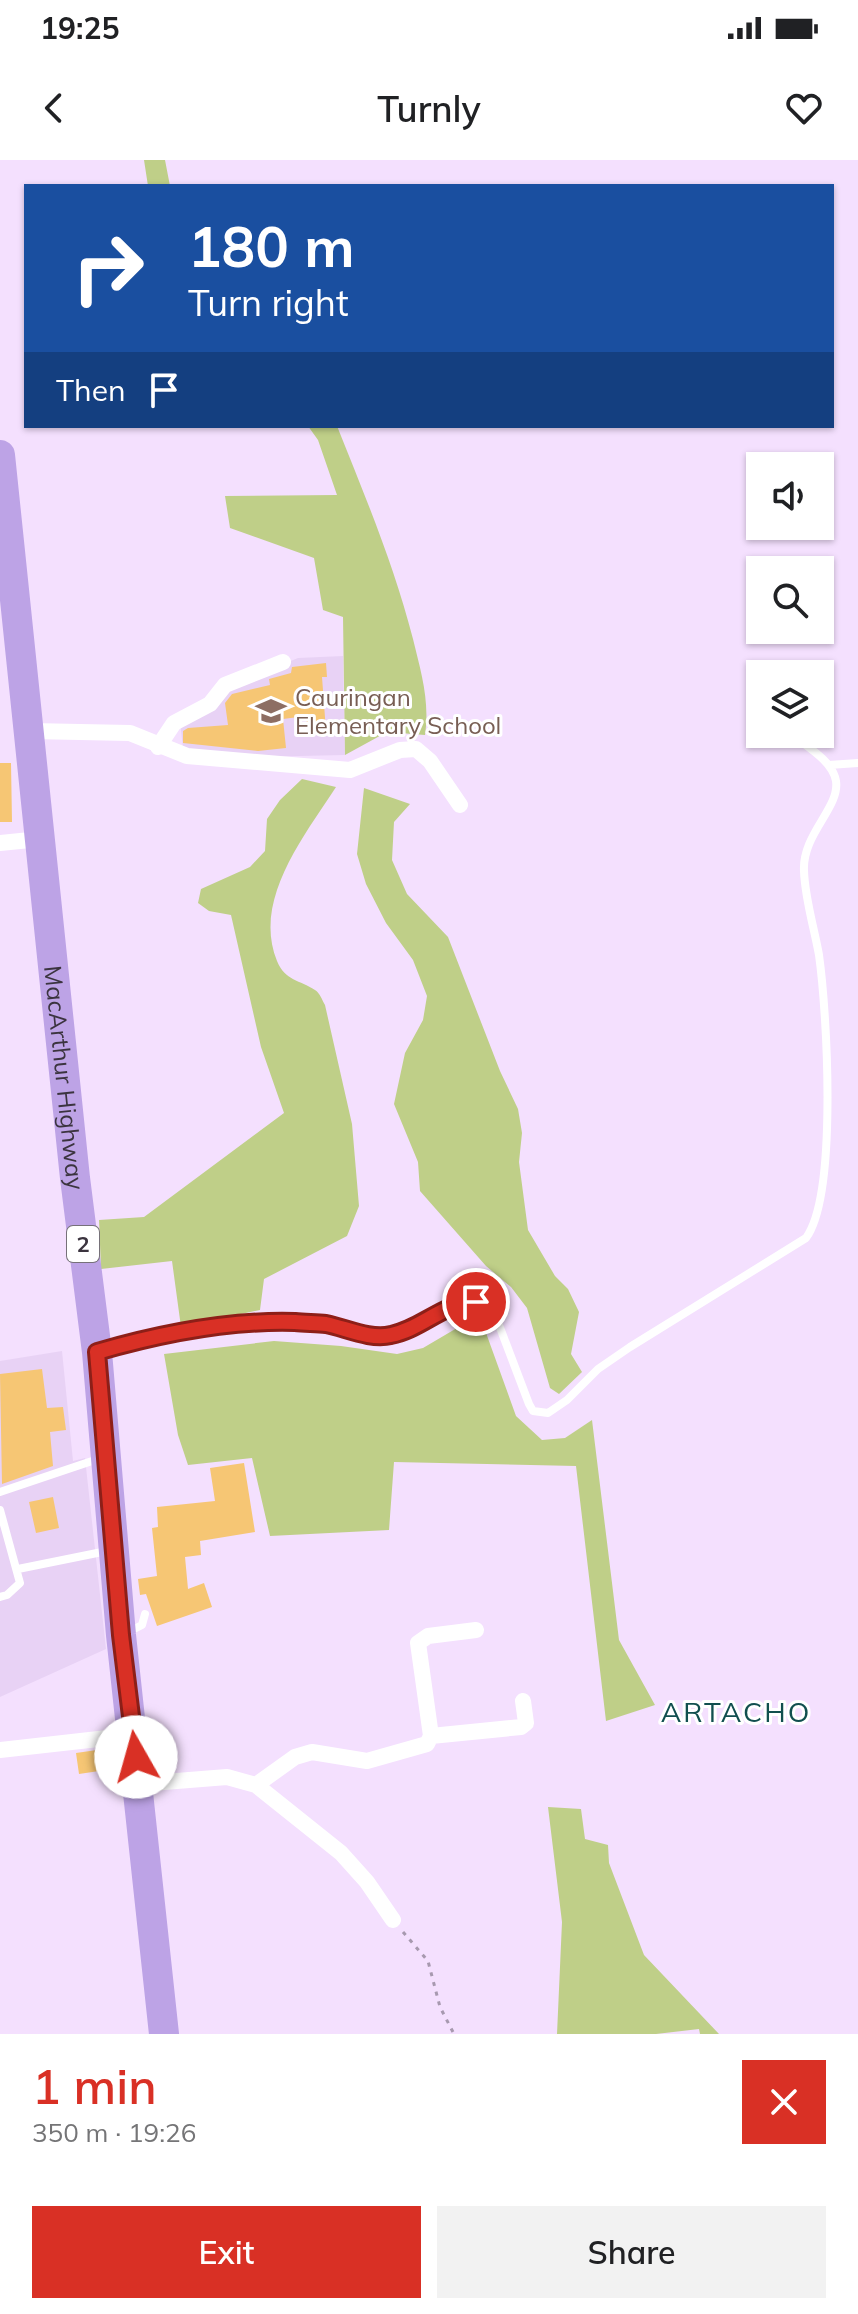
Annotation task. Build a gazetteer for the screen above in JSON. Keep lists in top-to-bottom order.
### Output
{
  "streets": {
    "highway": ["MacArthur Highway", "2"]
  },
  "districts": ["ARTACHO"],
  "places": {
    "school or university": ["Cauringan Elementary School"]
  },
  "page": {
    "status": "19:25",
    "header": "Turnly",
    "turn": ["180 m", "Turn right"],
    "then": "Then",
    "heading": ["1 min", "350 m · 19:26"],
    "buttons": ["Exit", "Share"]
  }
}
